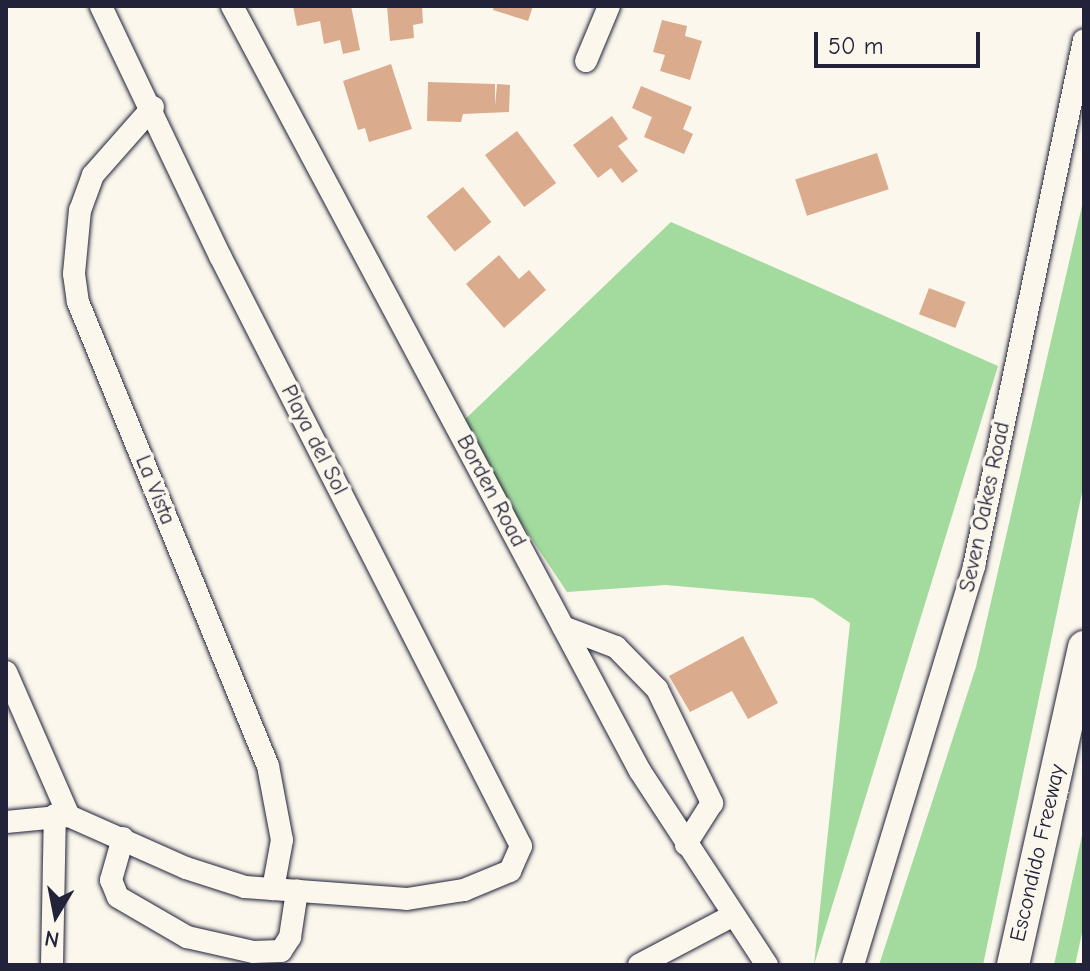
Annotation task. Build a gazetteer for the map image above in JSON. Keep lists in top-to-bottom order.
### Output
{
  "streets": {
    "highway": ["Escondido Freeway"],
    "street": [
      "Playa del Sol",
      "La Vista",
      "Borden Road",
      "Seven Oakes Road"
    ]
  },
  "crossings": [
    ["Playa del Sol", "La Vista"]
  ],
  "scale_bar": "50 m",
  "north": "bottom"
}
